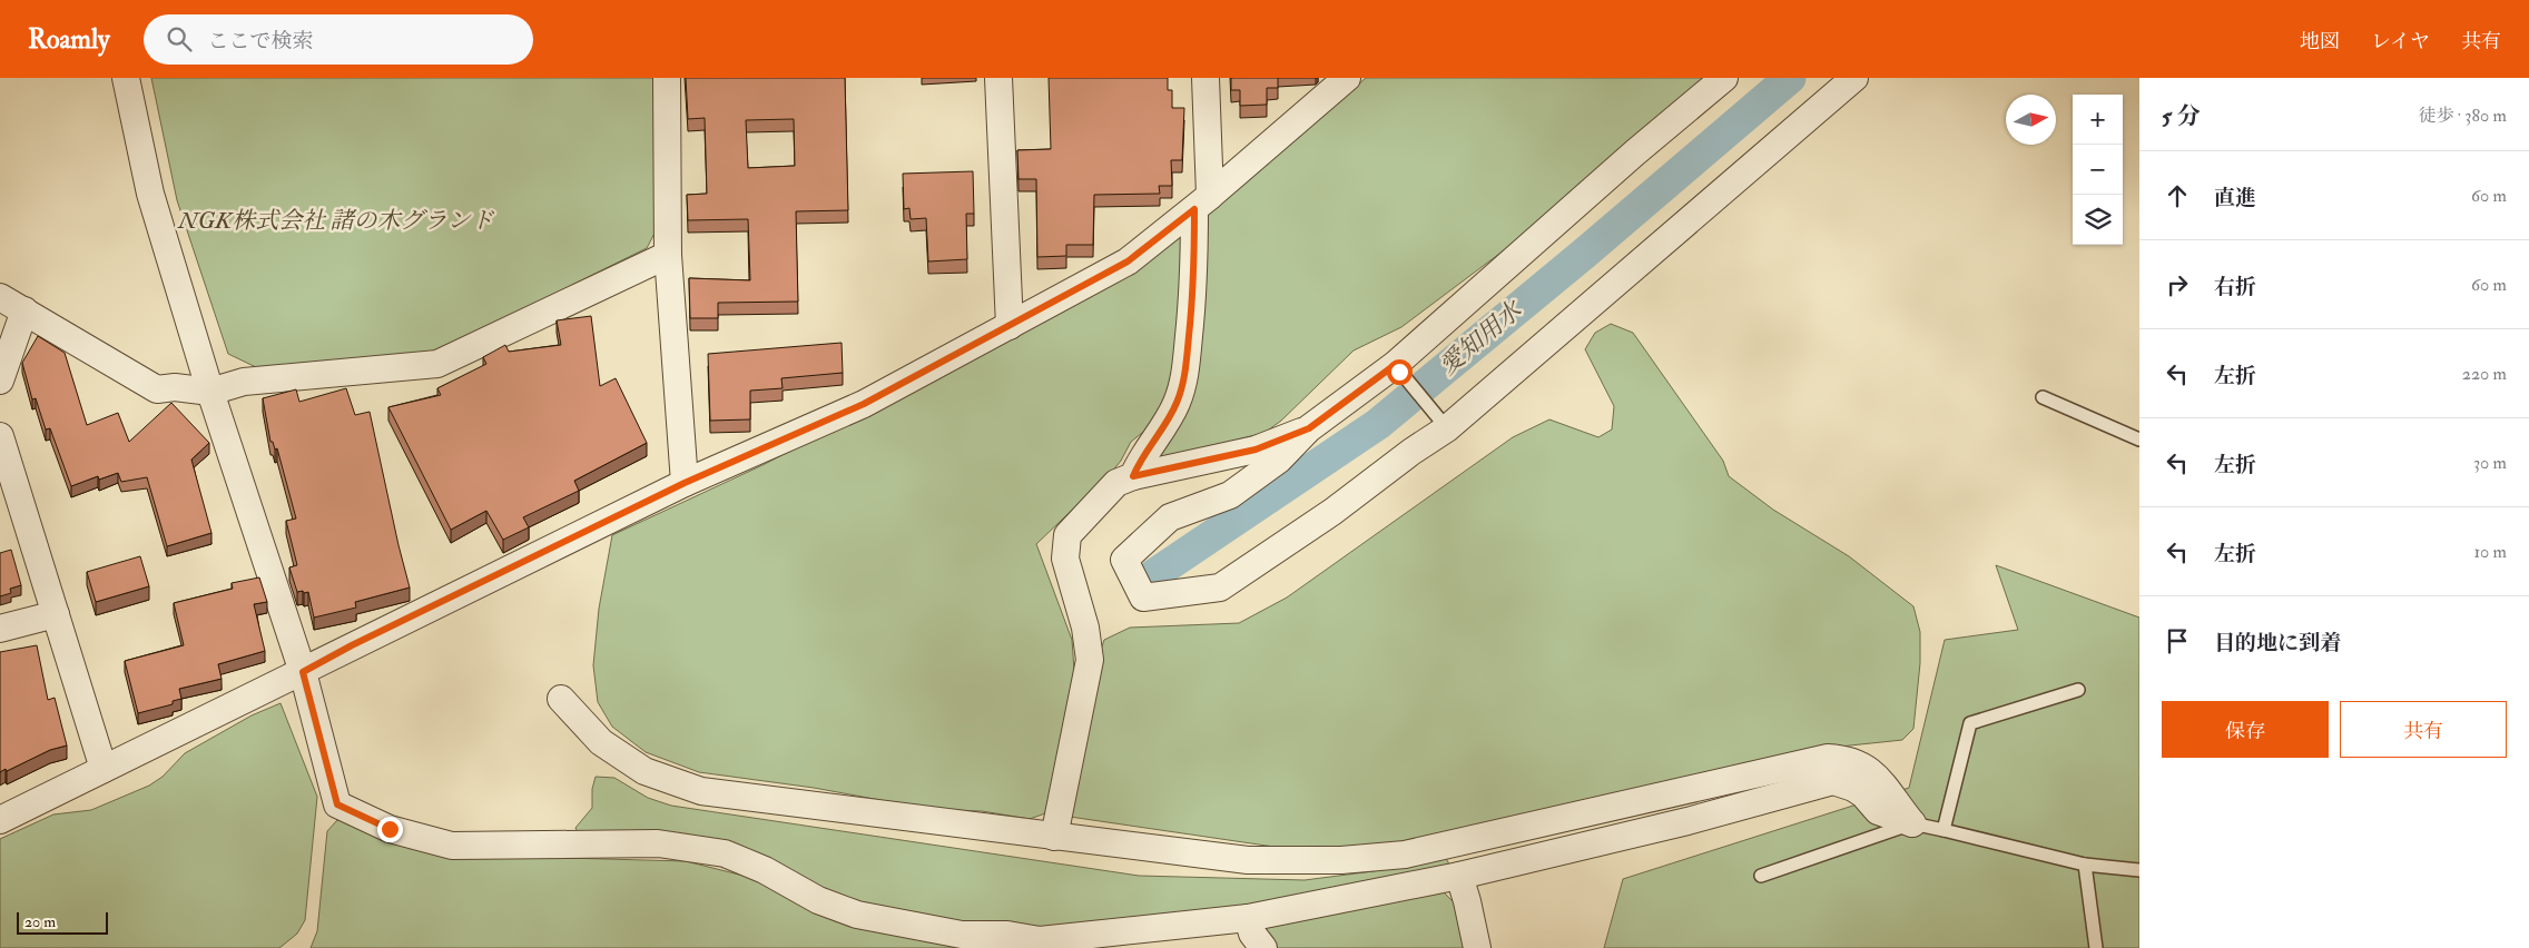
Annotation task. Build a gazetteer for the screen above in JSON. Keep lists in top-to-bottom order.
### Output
{
  "water": ["愛知用水"],
  "parks": ["NGK株式会社 諸の木グランド"],
  "scale_bar": "20 m",
  "north": "right",
  "page": {
    "header": "Roamly",
    "search": "ここで検索",
    "nav": ["地図", "レイヤ", "共有"],
    "heading": ["5 分", "徒歩 · 380 m"],
    "map_buttons": ["+", "−"],
    "list": [
      ["直進", "60 m"],
      ["右折", "60 m"],
      ["左折", "220 m"],
      ["左折", "30 m"],
      ["左折", "10 m"],
      "目的地に到着"
    ],
    "buttons": ["保存", "共有"],
    "scale": "20 m"
  }
}
